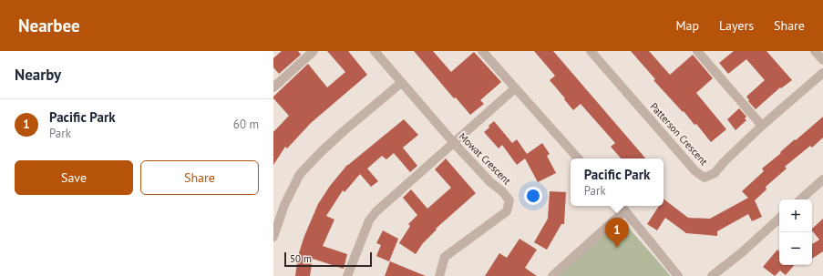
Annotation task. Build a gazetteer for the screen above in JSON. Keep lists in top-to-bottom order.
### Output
{
  "streets": {
    "street": ["Patterson Crescent", "Mowat Crescent"]
  },
  "scale_bar": "50 m",
  "page": {
    "header": "Nearbee",
    "nav": ["Map", "Layers", "Share"],
    "heading": "Nearby",
    "list": [
      {
        "mark": "1",
        "name": "Pacific Park",
        "note": "Park",
        "value": "60 m"
      }
    ],
    "buttons": ["Save", "Share"],
    "popup": ["Pacific Park", "Park"],
    "map_buttons": ["+", "−"],
    "pins": "1",
    "scale": "50 m"
  }
}
